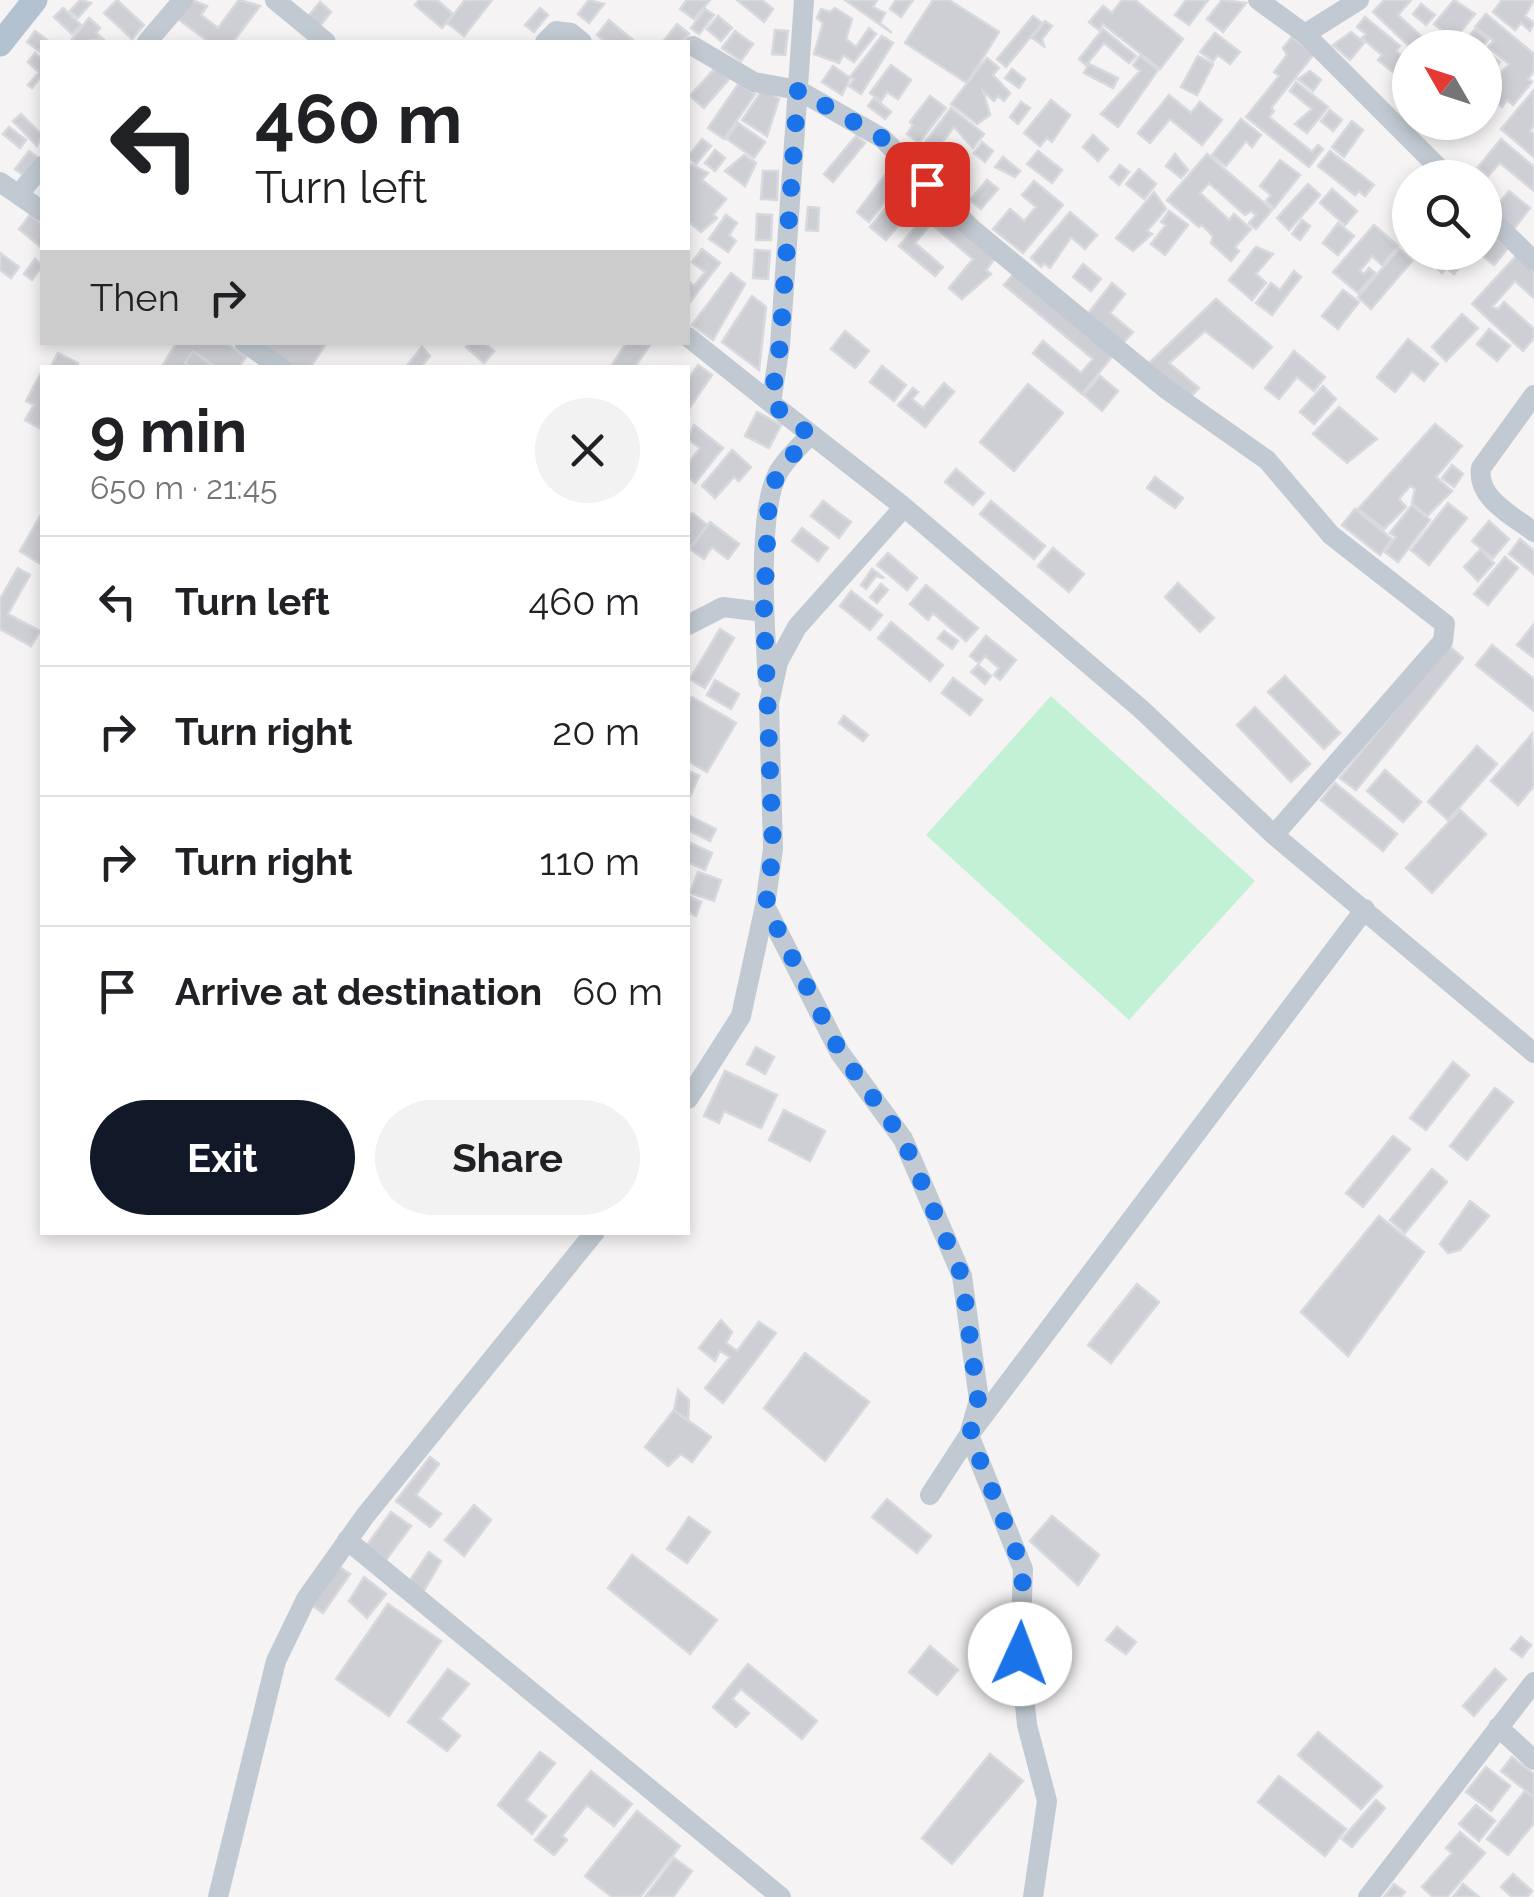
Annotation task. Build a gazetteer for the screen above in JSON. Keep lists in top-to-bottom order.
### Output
{
  "north": "top left",
  "page": {
    "turn": ["460 m", "Turn left"],
    "then": "Then",
    "heading": ["9 min", "650 m · 21:45"],
    "list": [
      {
        "name": "Turn left",
        "value": "460 m"
      },
      {
        "name": "Turn right",
        "value": "20 m"
      },
      {
        "name": "Turn right",
        "value": "110 m"
      },
      {
        "name": "Arrive at destination",
        "value": "60 m"
      }
    ],
    "buttons": ["Exit", "Share"]
  }
}
